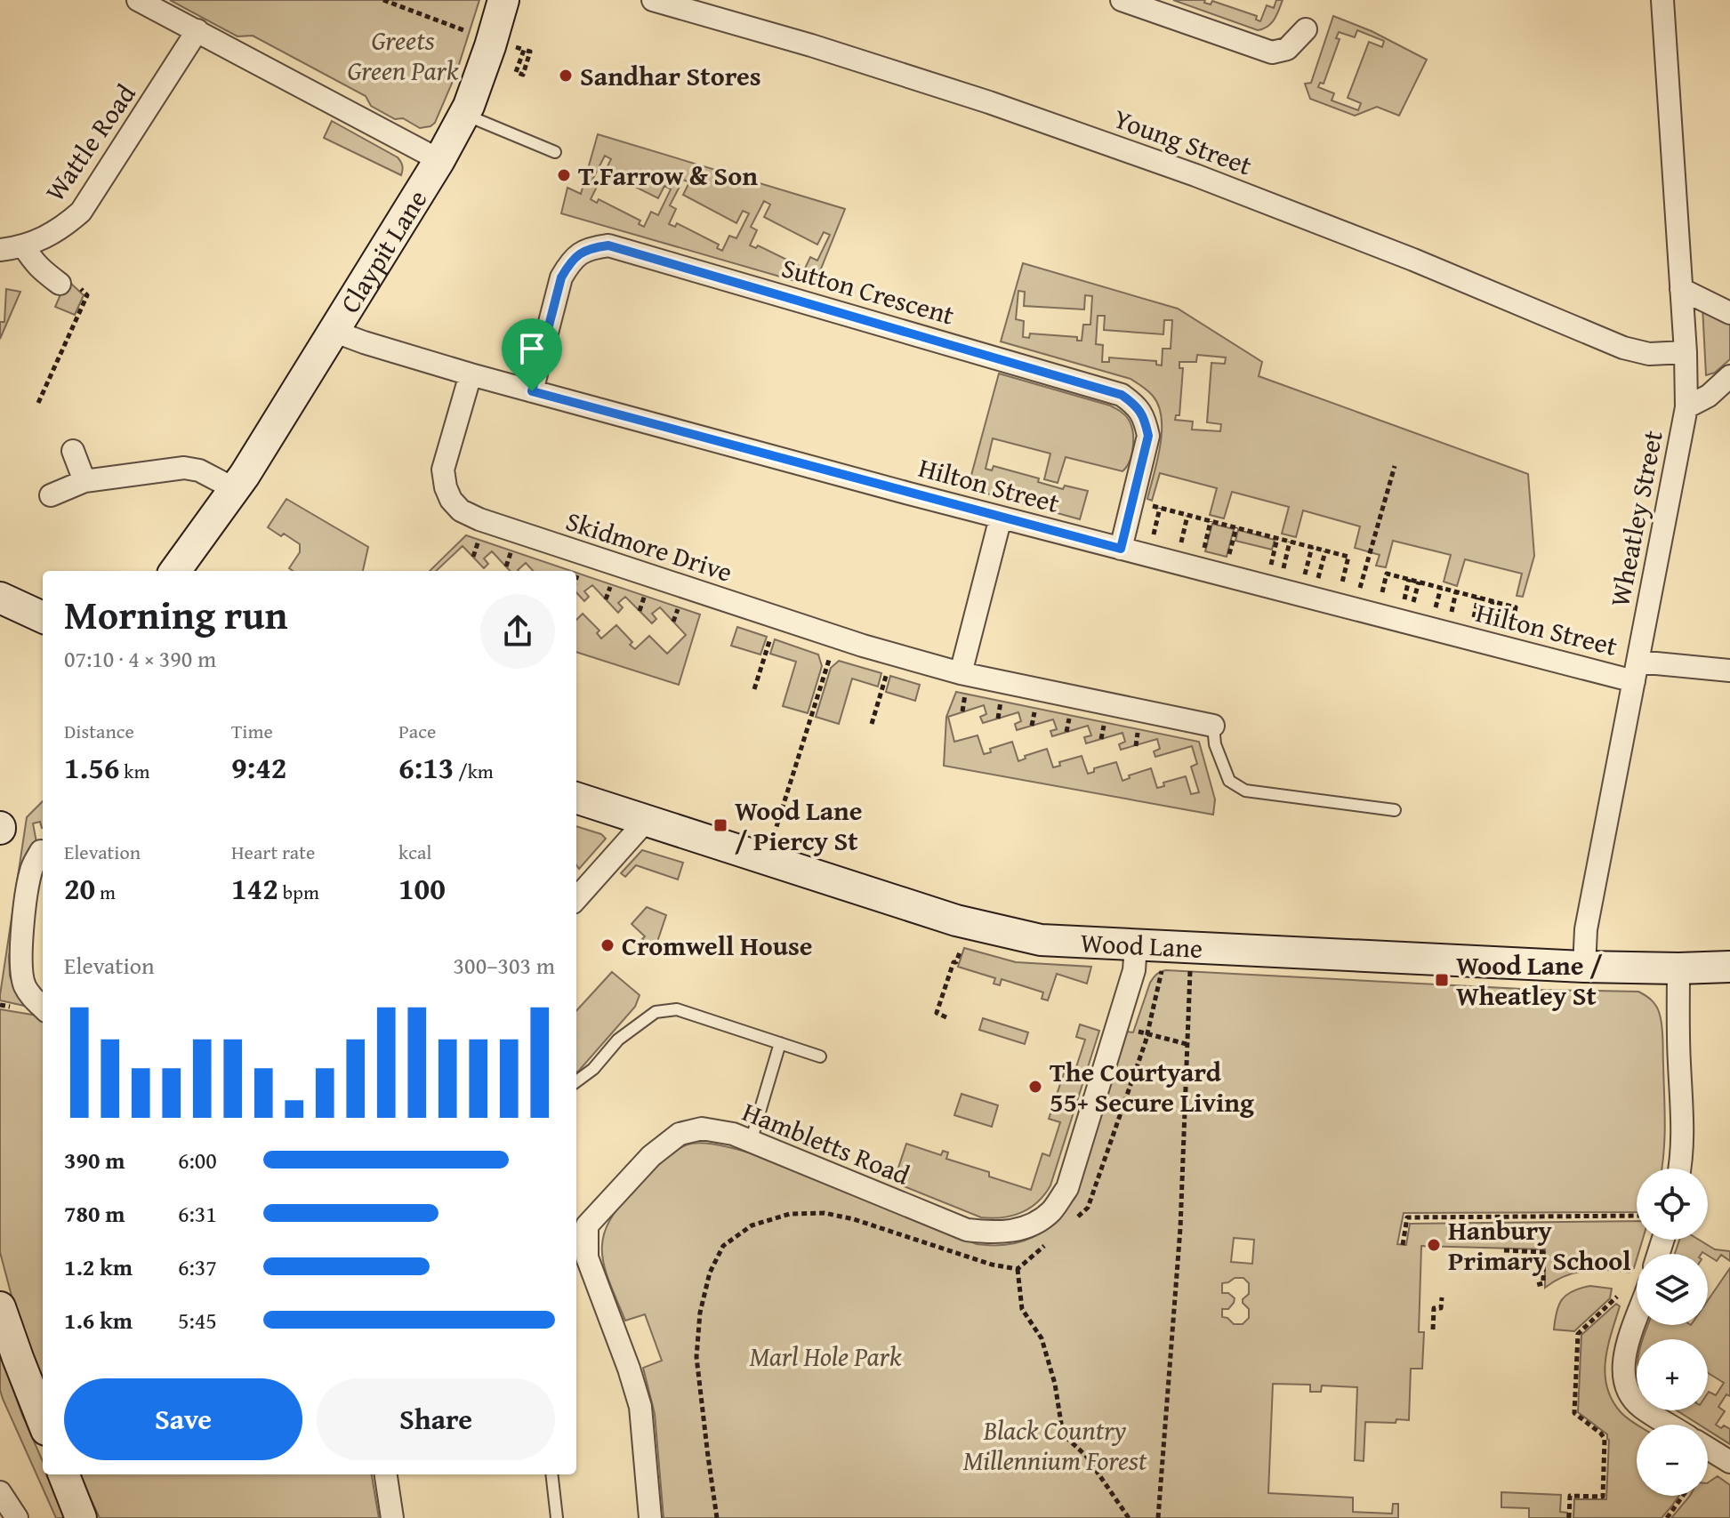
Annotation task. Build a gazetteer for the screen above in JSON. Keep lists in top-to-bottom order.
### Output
{
  "streets": {
    "street": [
      "Young Street",
      "Wattle Road",
      "Claypit Lane",
      "Sutton Crescent",
      "Hilton Street",
      "Wheatley Street",
      "Skidmore Drive",
      "Wood Lane",
      "Hambletts Road"
    ]
  },
  "crossings": [
    ["Young Street", "Wheatley Street"],
    ["Claypit Lane", "Hilton Street"],
    ["Sutton Crescent", "Hilton Street"],
    ["Hilton Street", "Wheatley Street"],
    ["Hilton Street", "Skidmore Drive"],
    ["Wheatley Street", "Wood Lane"],
    ["Wood Lane", "Hambletts Road"]
  ],
  "parks": ["Greets Green Park", "Marl Hole Park", "Black Country Millennium Forest"],
  "places": {
    "other": [
      "Sandhar Stores",
      "T.Farrow & Son",
      "Cromwell House",
      "The Courtyard 55+ Secure Living",
      "Hanbury Primary School"
    ],
    "transit": ["Wood Lane / Piercy St", "Wood Lane / Wheatley St"]
  },
  "page": {
    "heading": ["Morning run", "07:10 · 4 × 390 m"],
    "stats": [
      ["Distance", "1.56 km"],
      ["Time", "9:42"],
      ["Pace", "6:13 /km"],
      ["Elevation", "20 m"],
      ["Heart rate", "142 bpm"],
      ["kcal", "100"]
    ],
    "chart": ["Elevation", "300–303 m"],
    "list": [
      {
        "name": "390 m",
        "note": "6:00"
      },
      {
        "name": "780 m",
        "note": "6:31"
      },
      {
        "name": "1.2 km",
        "note": "6:37"
      },
      {
        "name": "1.6 km",
        "note": "5:45"
      }
    ],
    "map_buttons": ["+", "−"],
    "buttons": ["Save", "Share"]
  }
}
